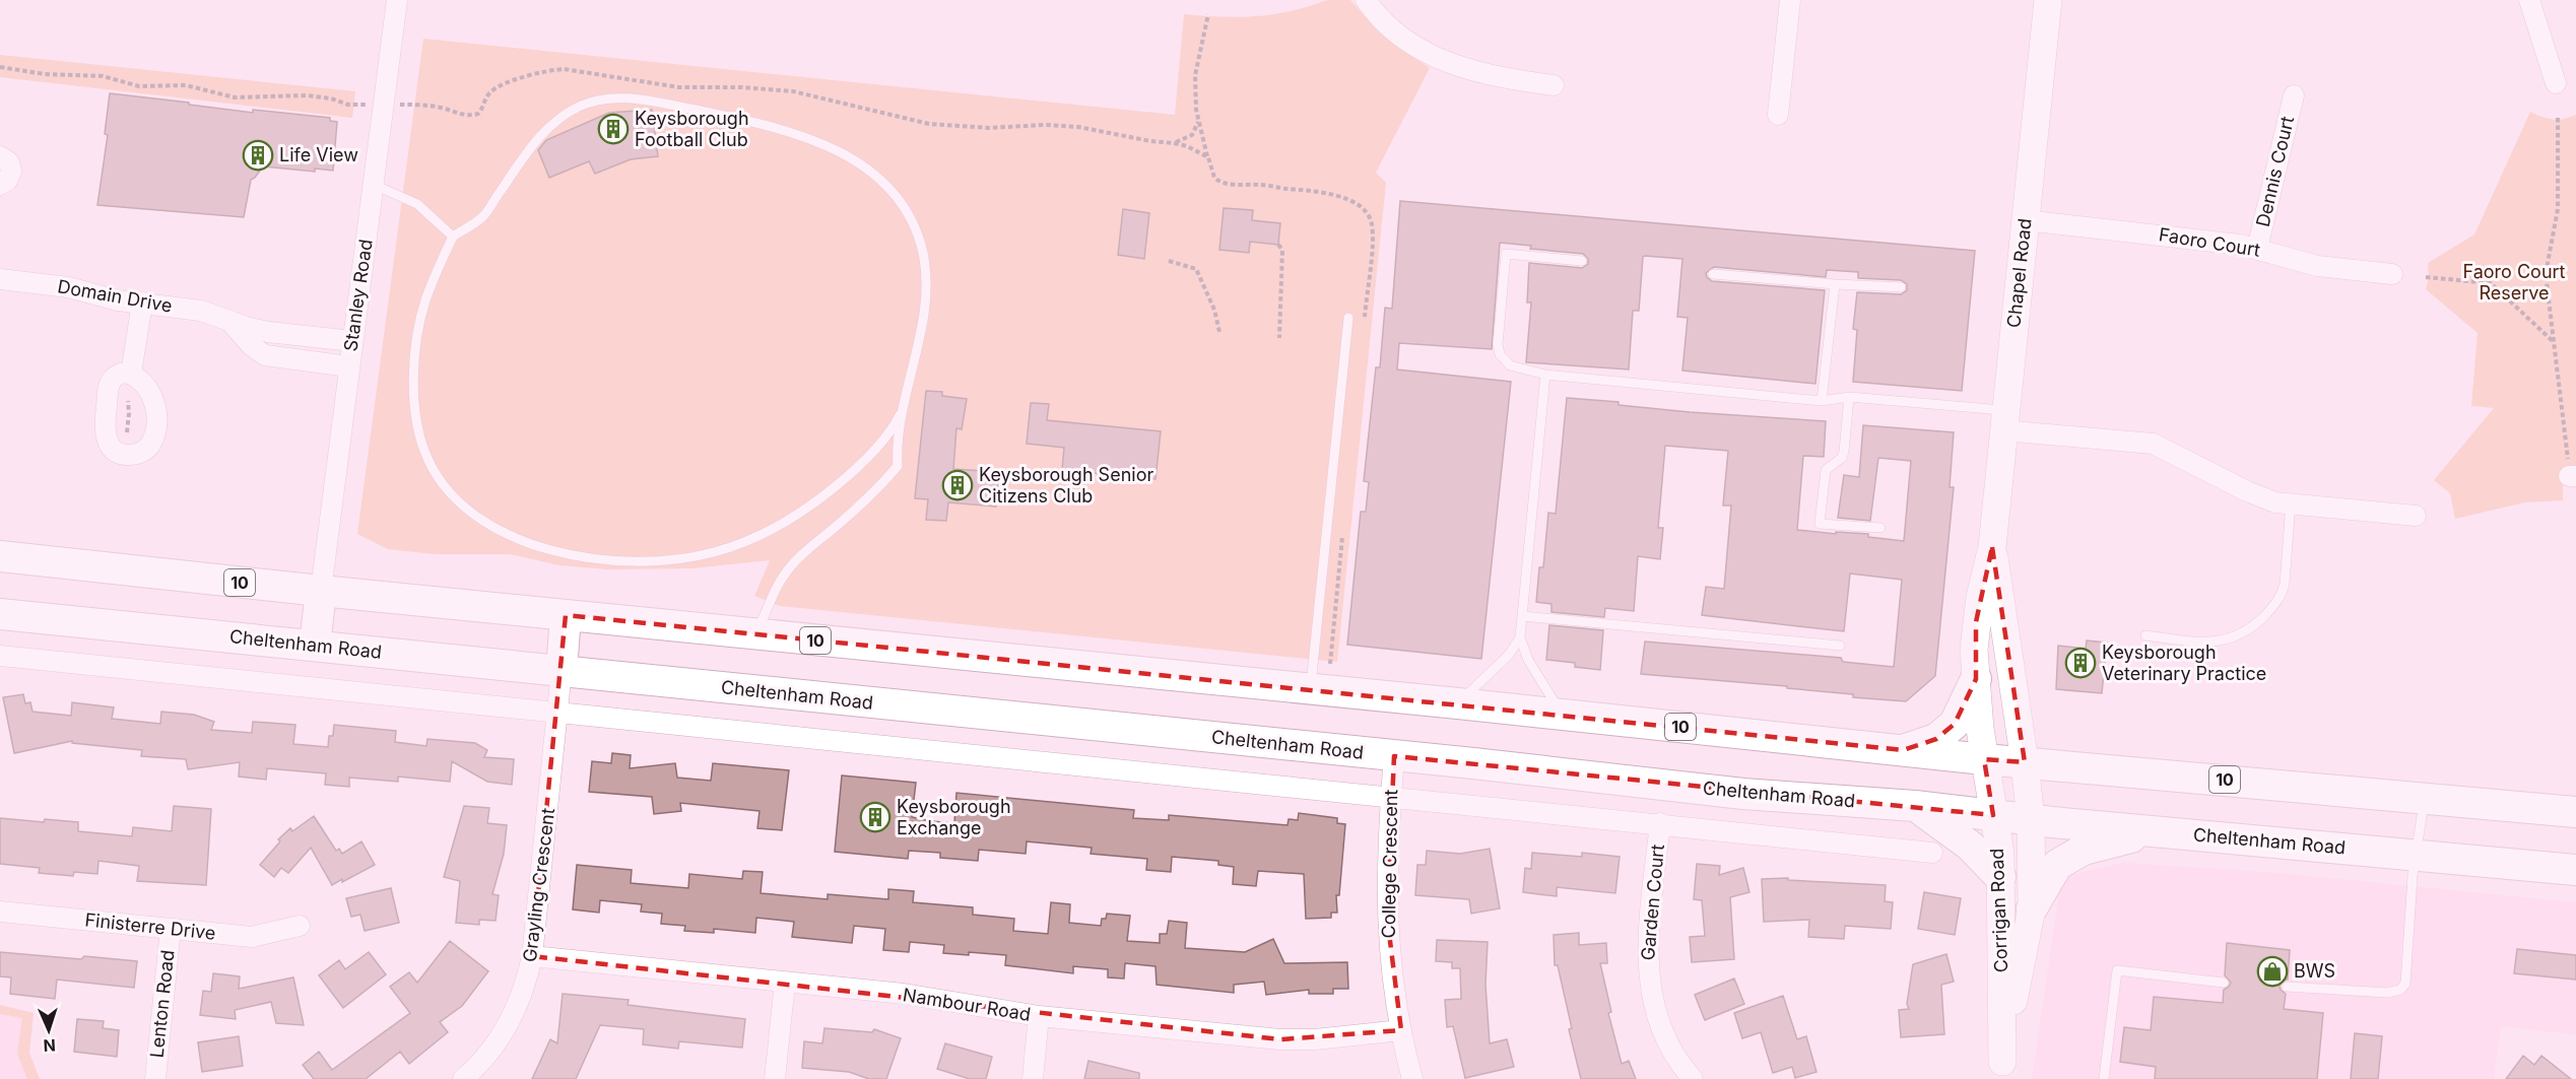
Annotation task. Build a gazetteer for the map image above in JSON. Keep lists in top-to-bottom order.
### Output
{
  "streets": {
    "main road": [
      "Chapel Road",
      "10",
      "Cheltenham Road",
      "Corrigan Road"
    ],
    "street": [
      "Dennis Court",
      "Faoro Court",
      "Stanley Road",
      "Domain Drive",
      "College Crescent",
      "Grayling Crescent",
      "Garden Court",
      "Finisterre Drive",
      "Lenton Road",
      "Nambour Road"
    ]
  },
  "crossings": [
    ["Dennis Court", "Faoro Court"],
    ["Faoro Court", "Chapel Road"],
    ["Chapel Road", "10"],
    ["Chapel Road", "Cheltenham Road"],
    ["Chapel Road", "Corrigan Road"],
    ["Stanley Road", "Domain Drive"],
    ["Stanley Road", "10"],
    ["10", "Corrigan Road"],
    ["Cheltenham Road", "College Crescent"],
    ["Cheltenham Road", "Grayling Crescent"],
    ["Cheltenham Road", "Corrigan Road"],
    ["College Crescent", "Nambour Road"],
    ["Grayling Crescent", "Nambour Road"],
    ["Finisterre Drive", "Lenton Road"]
  ],
  "parks": ["Faoro Court Reserve"],
  "places": {
    "building": [
      "Keysborough Football Club",
      "Life View",
      "Keysborough Senior Citizens Club",
      "Keysborough Veterinary Practice",
      "Keysborough Exchange"
    ],
    "shop": ["BWS"]
  },
  "north": "bottom"
}
